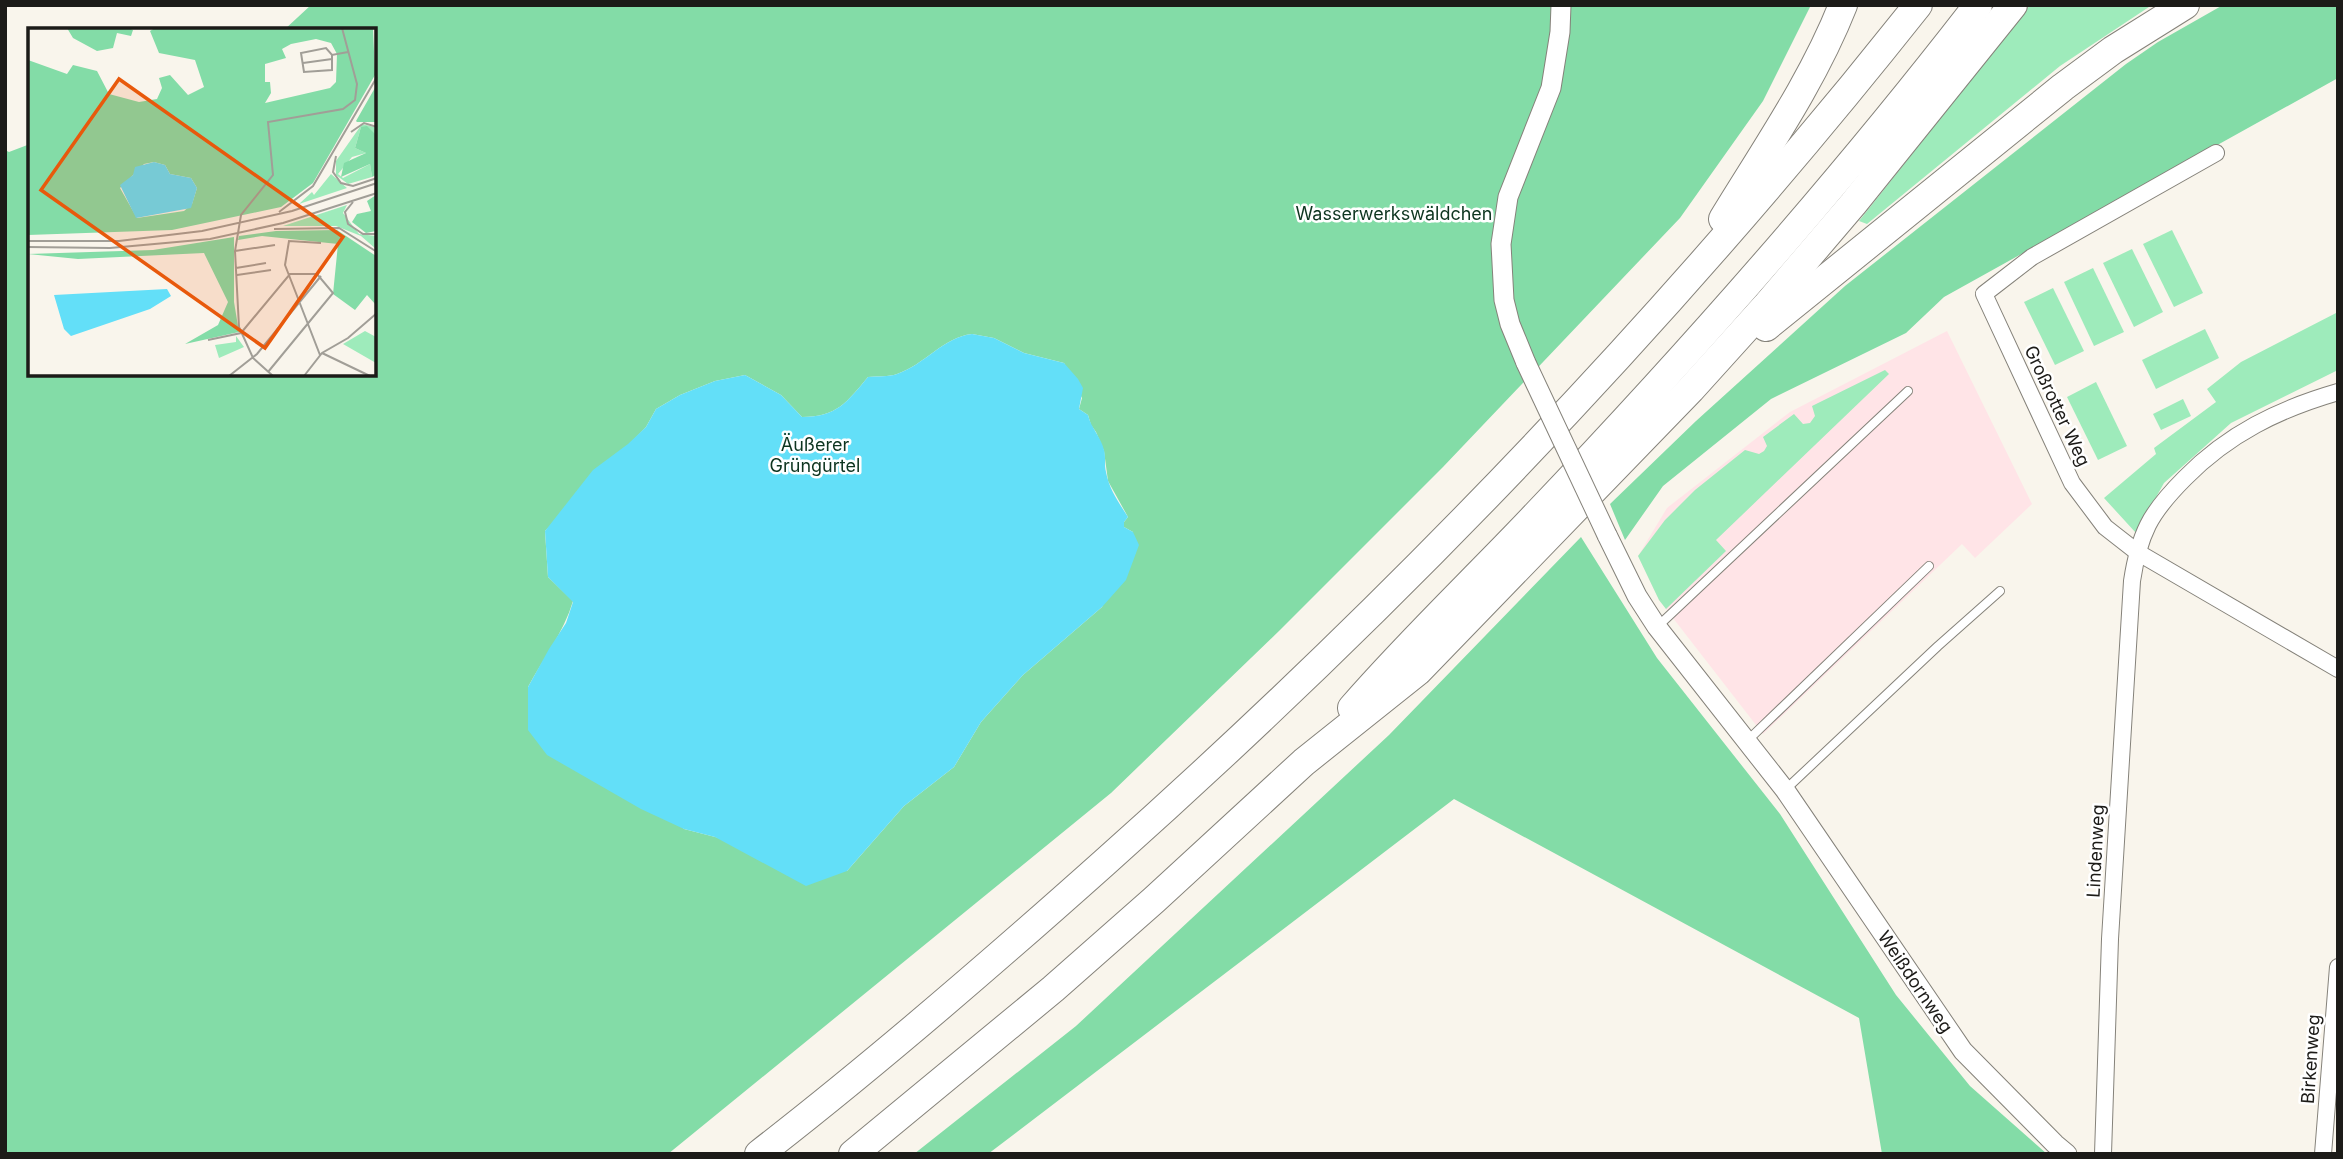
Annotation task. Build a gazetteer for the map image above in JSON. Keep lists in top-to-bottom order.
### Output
{
  "streets": {
    "street": [
      "Großrotter Weg",
      "Lindenweg",
      "Weißdornweg",
      "Birkenweg"
    ]
  },
  "crossings": [
    ["Großrotter Weg", "Lindenweg"]
  ],
  "parks": ["Wasserwerkswäldchen", "Äußerer Grüngürtel"]
}
